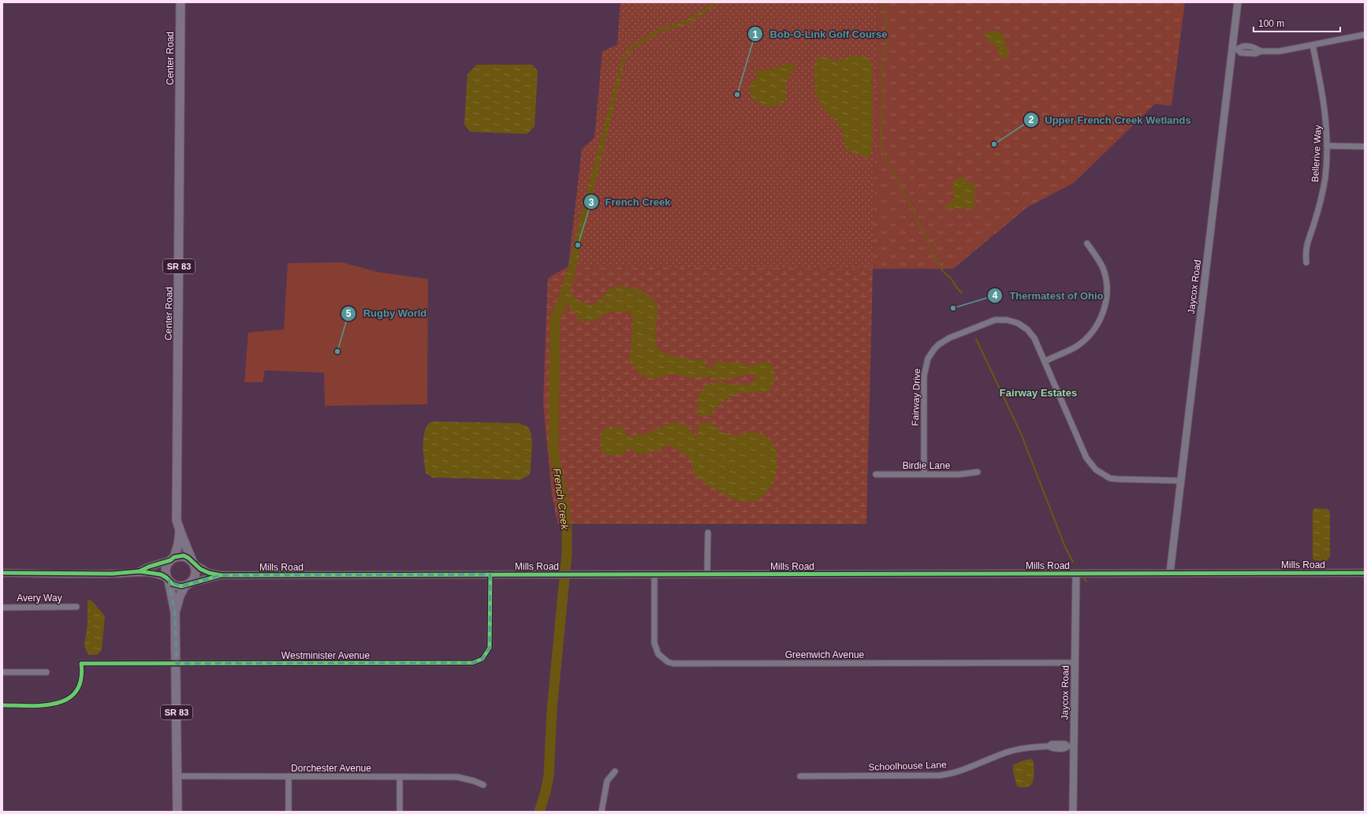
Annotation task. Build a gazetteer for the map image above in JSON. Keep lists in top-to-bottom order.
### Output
{
  "streets": {
    "main road": ["Center Road", "SR 83"],
    "street": [
      "Bellerive Way",
      "Jaycox Road",
      "Fairway Drive",
      "Birdie Lane",
      "Mills Road",
      "Avery Way",
      "Greenwich Avenue",
      "Westminister Avenue",
      "Schoolhouse Lane",
      "Dorchester Avenue"
    ]
  },
  "crossings": [
    ["Center Road", "SR 83"],
    ["Center Road", "Mills Road"],
    ["SR 83", "Mills Road"],
    ["SR 83", "Westminister Avenue"],
    ["SR 83", "Dorchester Avenue"],
    ["Jaycox Road", "Fairway Drive"],
    ["Jaycox Road", "Mills Road"],
    ["Jaycox Road", "Greenwich Avenue"],
    ["Jaycox Road", "Schoolhouse Lane"],
    ["Fairway Drive", "Birdie Lane"],
    ["Mills Road", "Greenwich Avenue"],
    ["Mills Road", "Westminister Avenue"]
  ],
  "districts": ["Fairway Estates"],
  "water": ["French Creek"],
  "places": [
    "Bob-O-Link Golf Course",
    "Upper French Creek Wetlands",
    "French Creek",
    "Thermatest of Ohio",
    "Rugby World"
  ],
  "scale_bar": "100 m"
}
